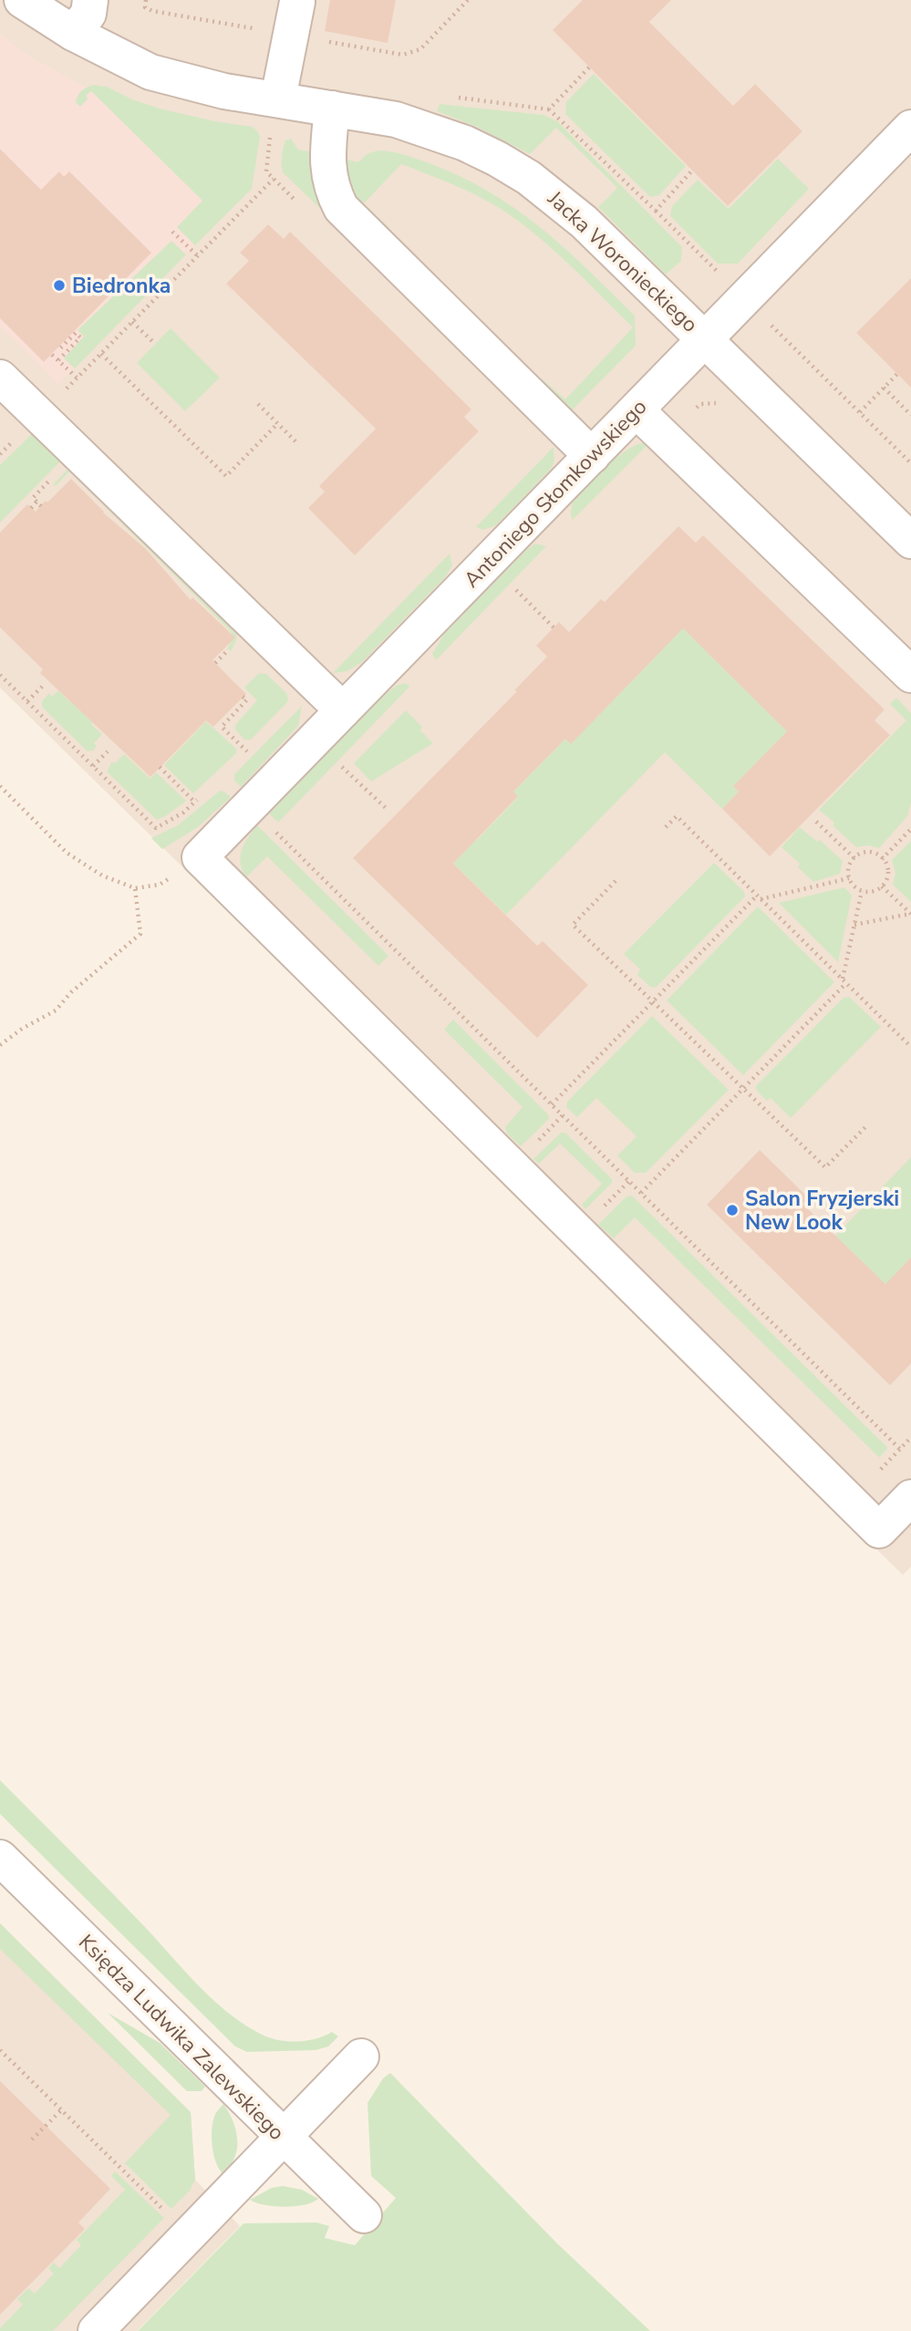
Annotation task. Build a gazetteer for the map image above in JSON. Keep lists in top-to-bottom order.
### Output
{
  "streets": {
    "street": ["Jacka Woronieckiego", "Antoniego Słomkowskiego", "Księdza Ludwika Zalewskiego"]
  },
  "crossings": [
    ["Jacka Woronieckiego", "Antoniego Słomkowskiego"]
  ],
  "places": ["Biedronka", "Salon Fryzjerski New Look"]
}
